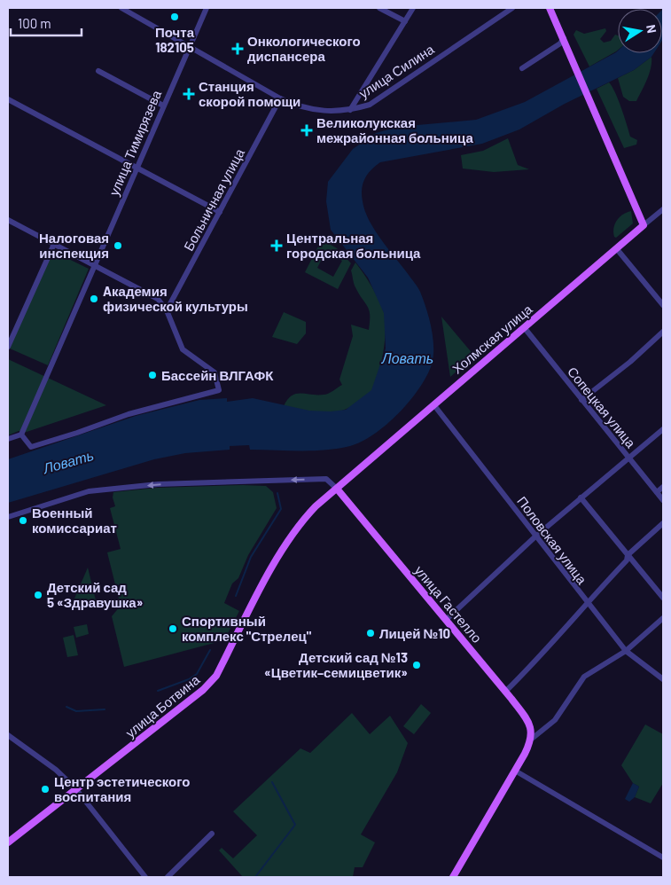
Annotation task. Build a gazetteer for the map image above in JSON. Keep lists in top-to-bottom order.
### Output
{
  "streets": {
    "main road": ["Холмская улица", "улица Гастелло", "улица Ботвина"],
    "street": [
      "улица Силина",
      "улица Тимирязева",
      "Больничная улица",
      "Сопецкая улица",
      "Половская улица"
    ]
  },
  "crossings": [
    ["улица Силина", "улица Тимирязева"],
    ["улица Силина", "Больничная улица"],
    ["Холмская улица", "Сопецкая улица"],
    ["Холмская улица", "Половская улица"],
    ["Холмская улица", "улица Гастелло"],
    ["Холмская улица", "улица Ботвина"],
    ["улица Гастелло", "улица Ботвина"]
  ],
  "water": ["Ловать"],
  "places": {
    "other": [
      "Почта 182105",
      "Налоговая инспекция",
      "Aкадемия физической культуры",
      "Бассейн ВЛГАФК",
      "Военный комиссариат",
      "Детский сад 5 «Здравушка»",
      "Спортивный комплекс \"Стрелец\"",
      "Лицей №10",
      "Детский сад №13 «Цветик–семицветик»",
      "Центр эстетического воспитания"
    ],
    "health": [
      "Онкологического диспансера",
      "Станция скорой помощи",
      "Великолукская межрайонная больница",
      "Центральная городская больница"
    ]
  },
  "scale_bar": "100 m",
  "north": "right"
}
